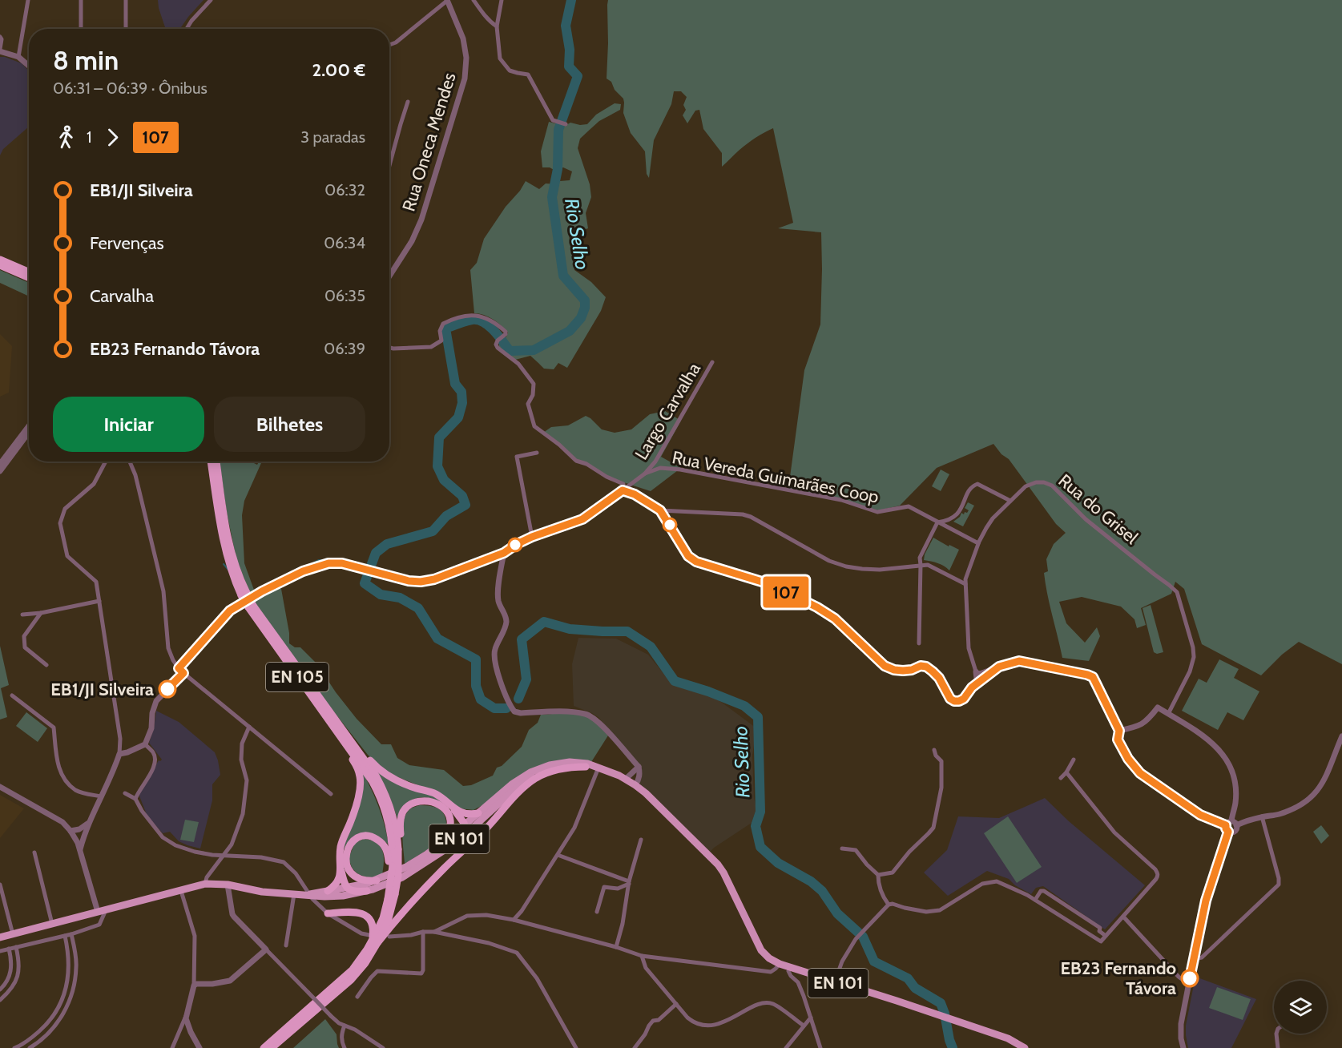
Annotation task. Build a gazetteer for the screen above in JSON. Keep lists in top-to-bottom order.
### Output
{
  "streets": {
    "highway": ["EN 105"],
    "main road": ["EN 101"],
    "street": [
      "Rua Oneca Mendes",
      "Largo Carvalha",
      "Rua Vereda Guimarães Coop",
      "Rua do Grisel"
    ]
  },
  "crossings": [
    ["Largo Carvalha", "Rua Vereda Guimarães Coop"],
    ["Rua Vereda Guimarães Coop", "Rua do Grisel"]
  ],
  "water": ["Rio Selho"],
  "places": ["EB1/JI Silveira", "EB23 Fernando Távora"],
  "lines": ["bus line 107"],
  "page": {
    "on_map": "107",
    "heading": ["8 min", "06:31 – 06:39 · Ônibus", "2.00 €"],
    "legs": ["1", "107", "3 paradas"],
    "list": [
      {
        "name": "EB1/JI Silveira",
        "value": "06:32"
      },
      {
        "name": "Fervenças",
        "value": "06:34"
      },
      {
        "name": "Carvalha",
        "value": "06:35"
      },
      {
        "name": "EB23 Fernando Távora",
        "value": "06:39"
      }
    ],
    "buttons": ["Iniciar", "Bilhetes"]
  }
}
